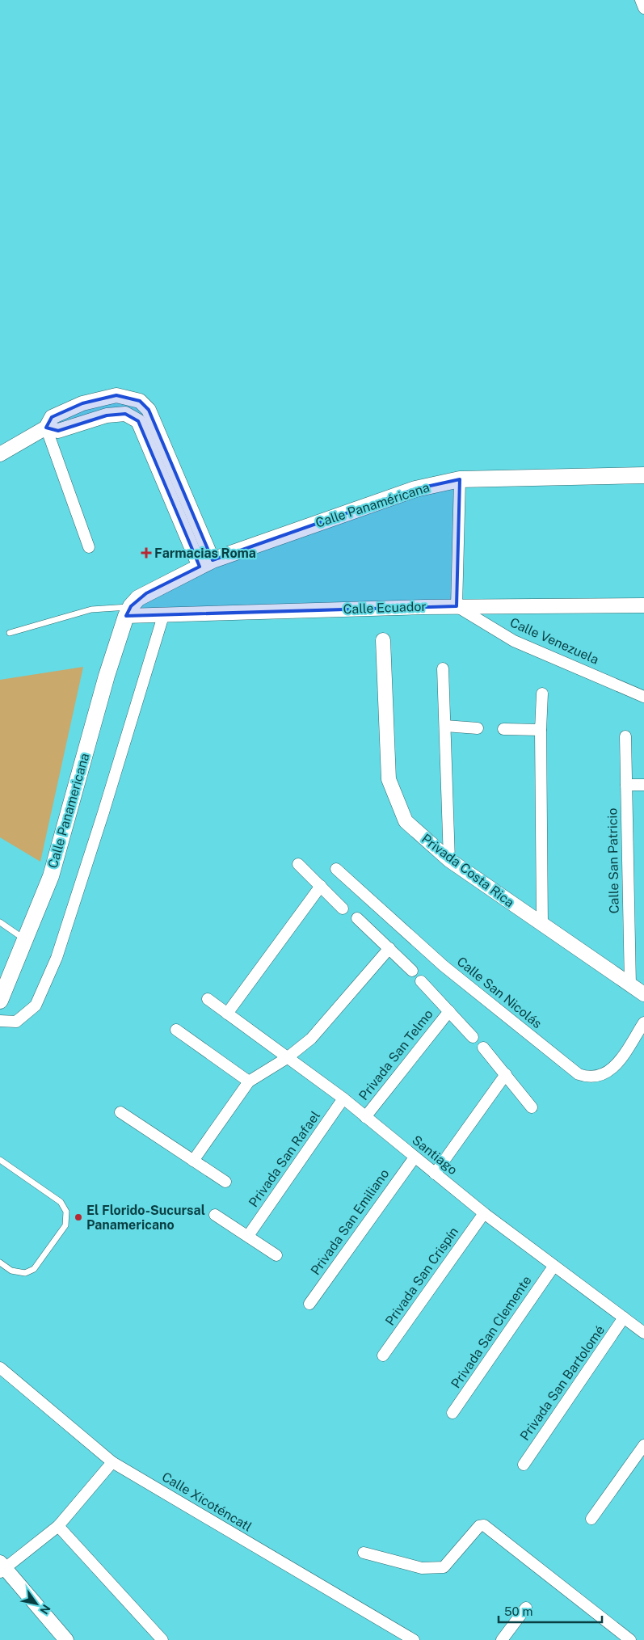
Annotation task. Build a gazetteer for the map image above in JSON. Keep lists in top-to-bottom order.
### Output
{
  "streets": {
    "main road": ["Calle Panaméricana", "Calle Panamericana"],
    "street": [
      "Calle Ecuador",
      "Calle Venezuela",
      "Calle San Patricio",
      "Privada Costa Rica",
      "Calle San Nicolás",
      "Privada San Telmo",
      "Santiago",
      "Privada San Rafael",
      "Privada San Emiliano",
      "Privada San Crispín",
      "Privada San Clemente",
      "Privada San Bartolomé",
      "Calle Xicoténcatl"
    ]
  },
  "crossings": [
    ["Calle Panaméricana", "Calle Ecuador"],
    ["Calle Panaméricana", "Calle Panamericana"],
    ["Calle Ecuador", "Calle Venezuela"],
    ["Calle Ecuador", "Calle Panamericana"],
    ["Calle San Patricio", "Privada Costa Rica"],
    ["Privada San Telmo", "Santiago"],
    ["Santiago", "Privada San Rafael"],
    ["Santiago", "Privada San Emiliano"],
    ["Santiago", "Privada San Crispín"],
    ["Santiago", "Privada San Clemente"],
    ["Santiago", "Privada San Bartolomé"]
  ],
  "places": {
    "health": ["Farmacias Roma"],
    "other": ["El Florido-Sucursal Panamericano"]
  },
  "scale_bar": "50 m",
  "north": "bottom right"
}
